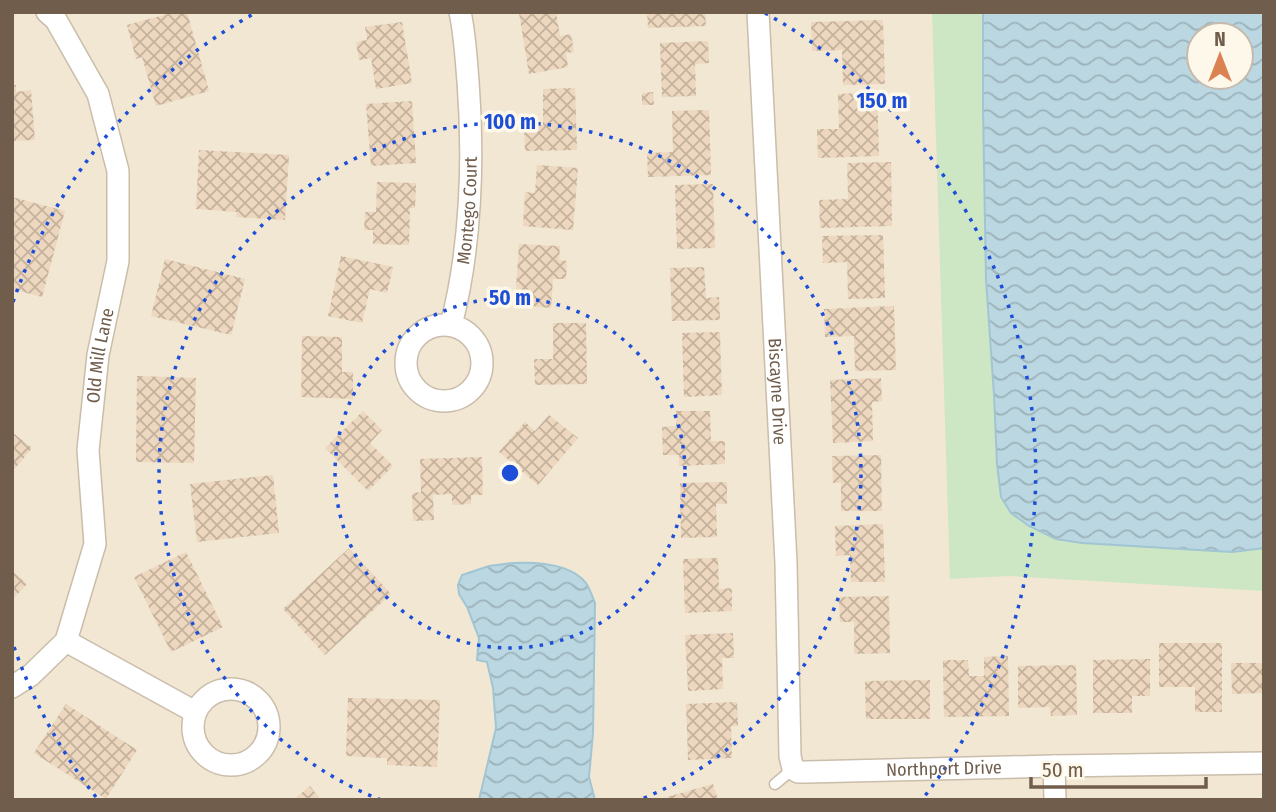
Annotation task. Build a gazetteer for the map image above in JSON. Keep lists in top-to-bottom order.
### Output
{
  "streets": {
    "street": [
      "Montego Court",
      "Old Mill Lane",
      "Biscayne Drive",
      "Northport Drive"
    ]
  },
  "crossings": [
    ["Biscayne Drive", "Northport Drive"]
  ],
  "scale_bar": "50 m",
  "north": "top",
  "rings": ["150 m", "100 m", "50 m"]
}
